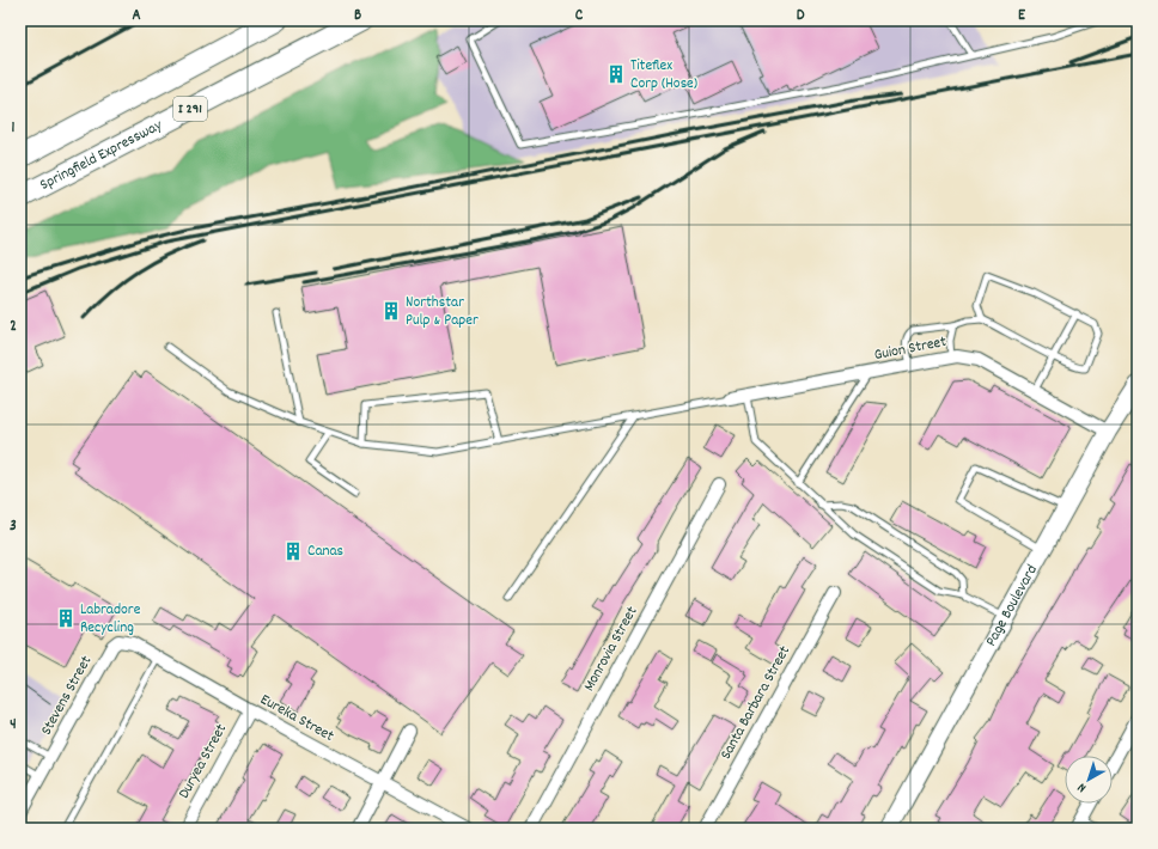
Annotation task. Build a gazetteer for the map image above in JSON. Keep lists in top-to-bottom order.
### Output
{
  "streets": {
    "highway": ["I 291", "Springfield Expressway"],
    "street": [
      "Guion Street",
      "Page Boulevard",
      "Monrovia Street",
      "Stevens Street",
      "Santa Barbara Street",
      "Eureka Street",
      "Duryea Street"
    ]
  },
  "crossings": [
    ["Guion Street", "Page Boulevard"],
    ["Stevens Street", "Eureka Street"],
    ["Eureka Street", "Duryea Street"]
  ],
  "places": {
    "building": [
      "Titeflex Corp (Hose)",
      "Northstar Pulp & Paper",
      "Canas",
      "Labradore Recycling"
    ]
  },
  "north": "bottom left",
  "grid": {
    "columns": [
      "A",
      "B",
      "C",
      "D",
      "E"
    ],
    "rows": [
      "1",
      "2",
      "3",
      "4"
    ]
  }
}
